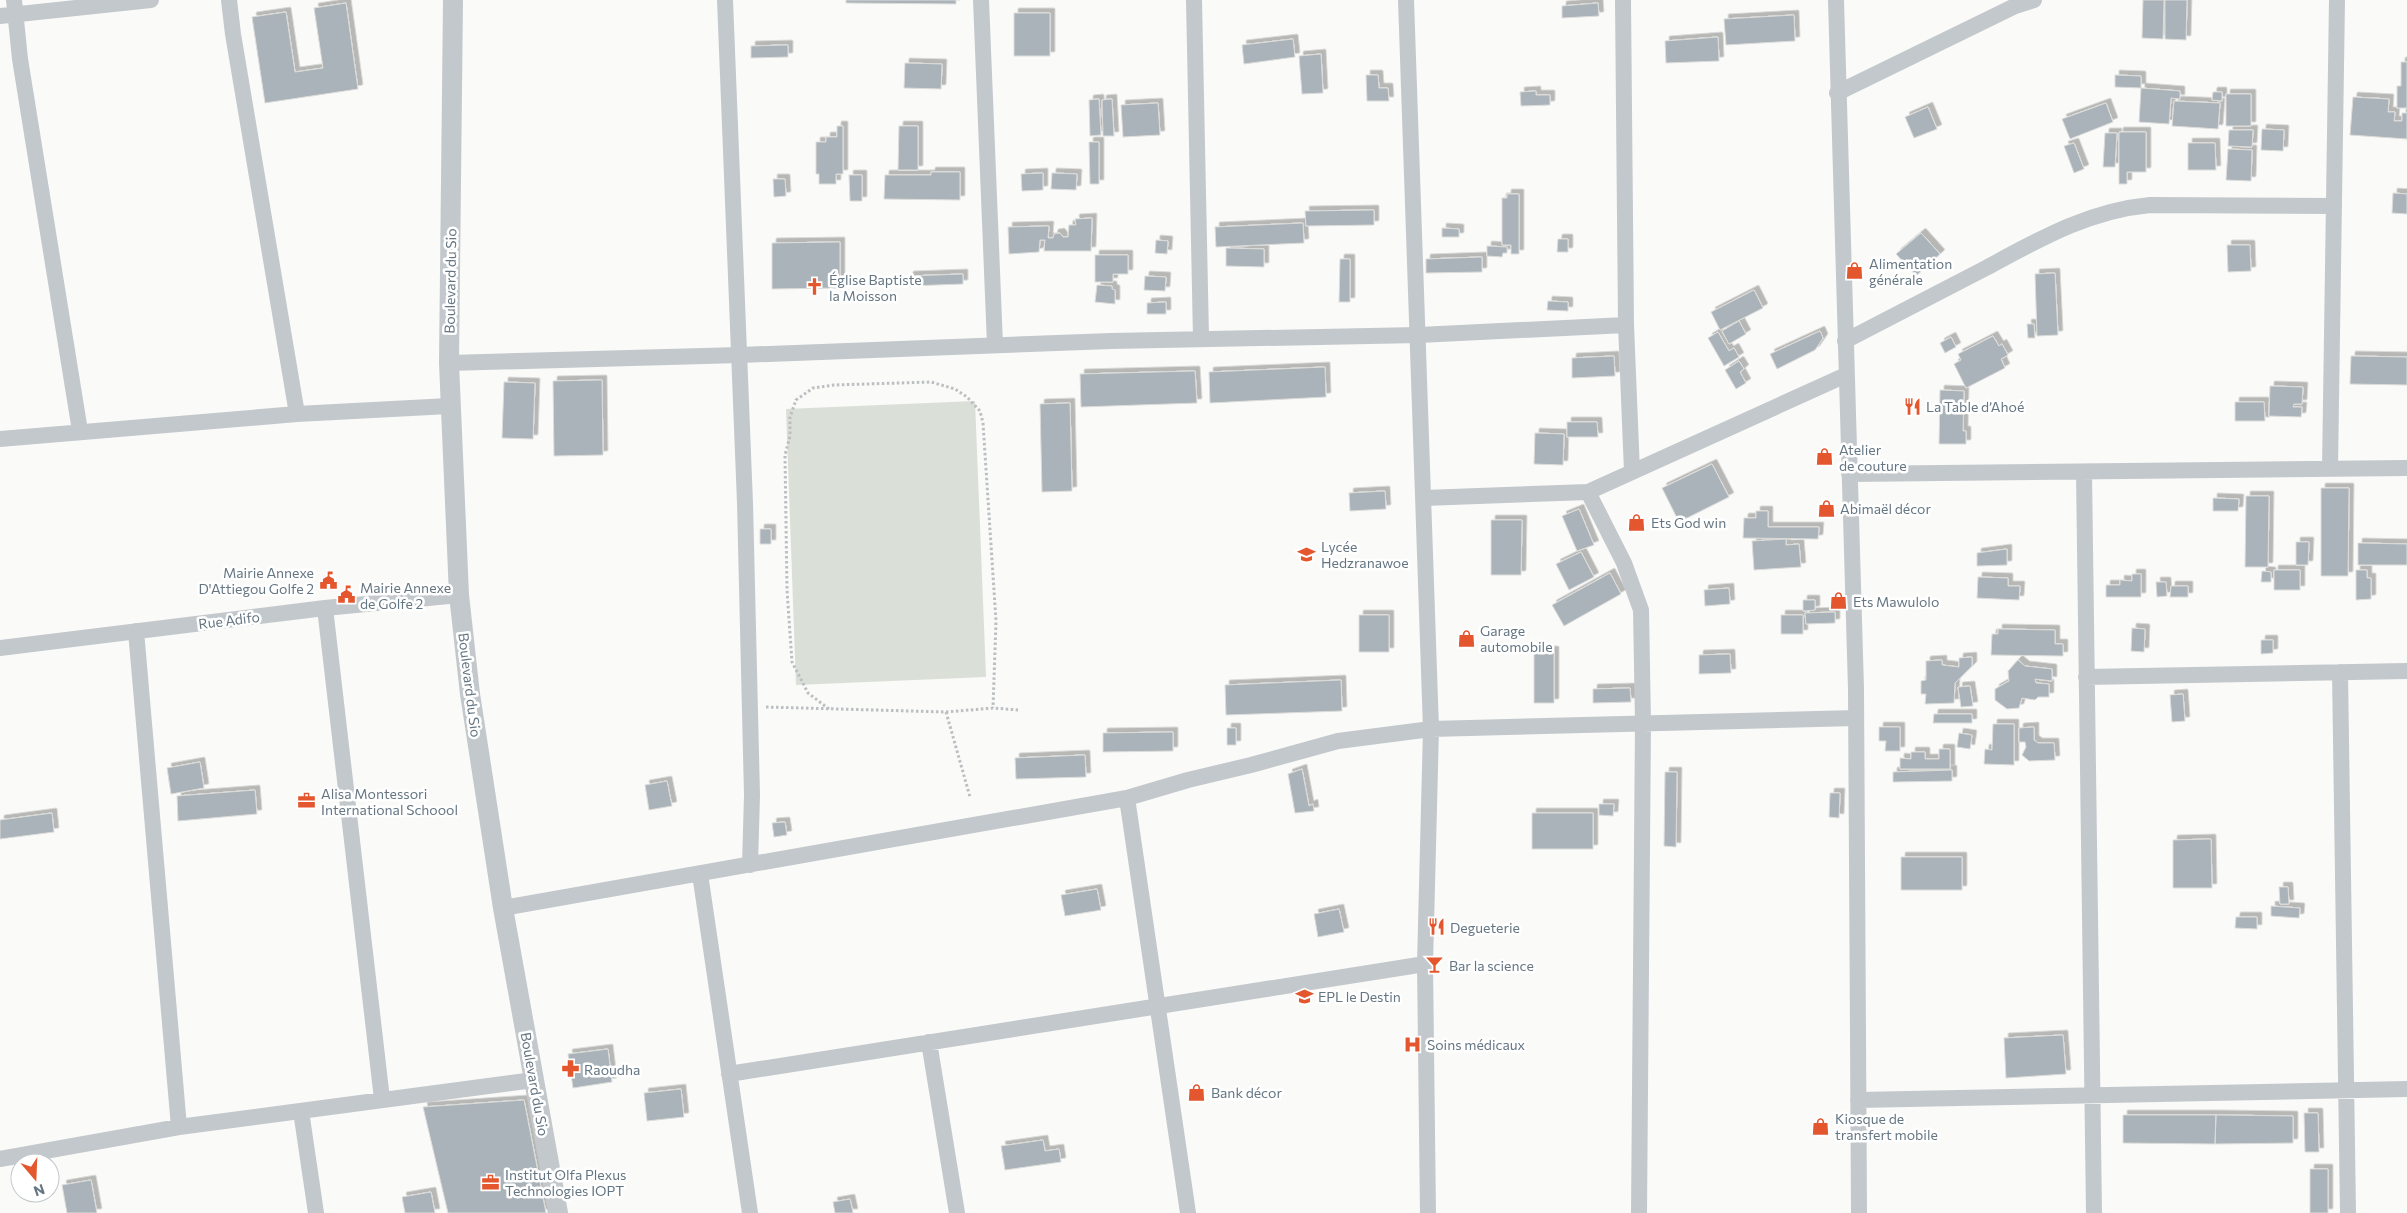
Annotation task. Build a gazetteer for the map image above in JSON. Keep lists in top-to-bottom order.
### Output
{
  "streets": {
    "street": ["Boulevard du Sio", "Rue Adifo"]
  },
  "crossings": [
    ["Boulevard du Sio", "Rue Adifo"]
  ],
  "places": {
    "shop": [
      "Alimentation générale",
      "Atelier de couture",
      "Abimaël décor",
      "Ets God win",
      "Ets Mawulolo",
      "Garage automobile",
      "Bank décor",
      "Kiosque de transfert mobile"
    ],
    "church": ["Église Baptiste la Moisson"],
    "restaurant": ["La Table d’Ahoé", "Degueterie"],
    "school or university": ["Lycée Hedzranawoe", "EPL le Destin"],
    "public building": ["Mairie Annexe D'Attiegou Golfe 2", "Mairie Annexe de Golfe 2"],
    "office": ["Alisa Montessori International Schoool", "Institut Olfa Plexus Technologies IOPT"],
    "bar": ["Bar la science"],
    "hospital": ["Soins médicaux"],
    "pharmacy": ["Raoudha"]
  },
  "north": "bottom"
}
